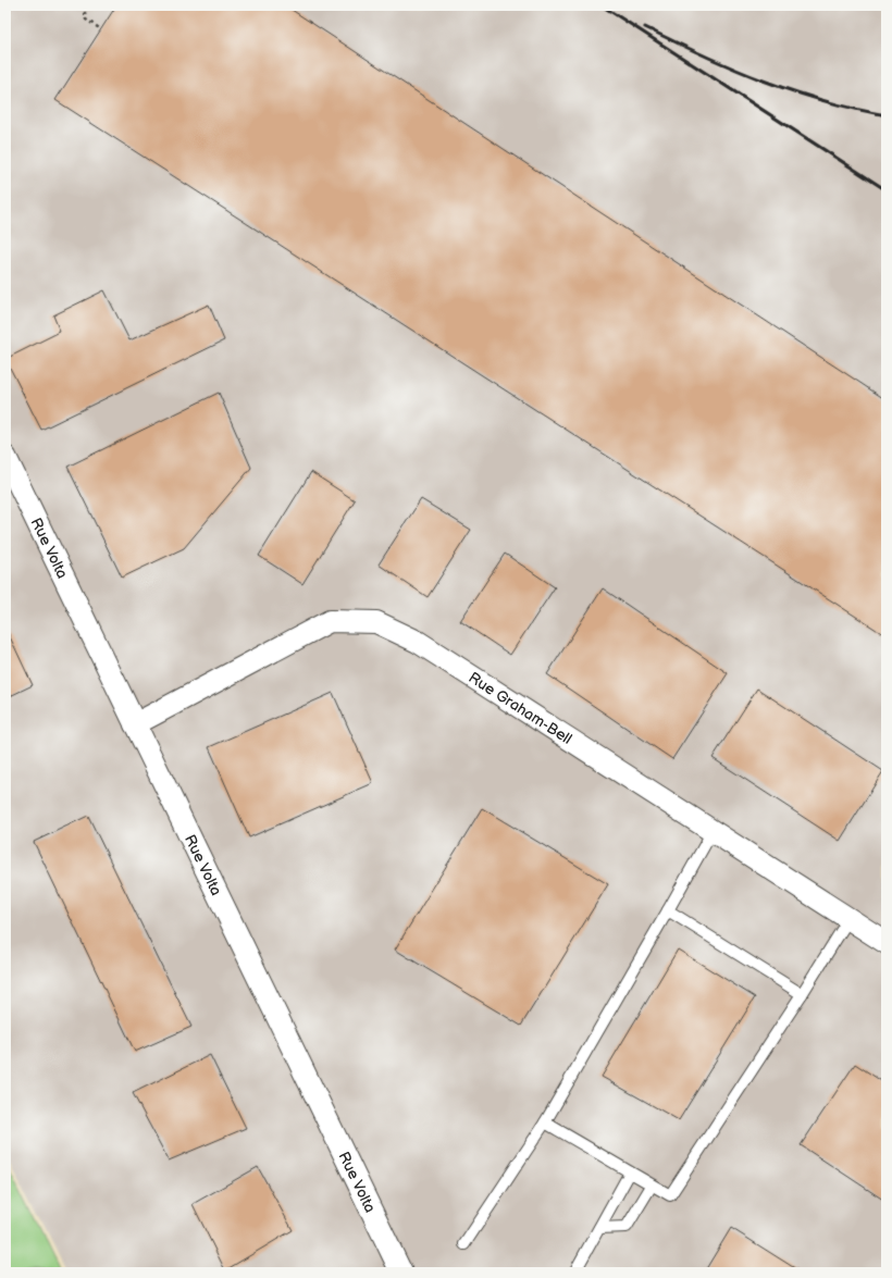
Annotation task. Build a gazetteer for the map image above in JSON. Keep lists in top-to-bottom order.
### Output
{
  "streets": {
    "street": ["Rue Volta", "Rue Graham-Bell"]
  },
  "crossings": [
    ["Rue Volta", "Rue Graham-Bell"]
  ]
}
